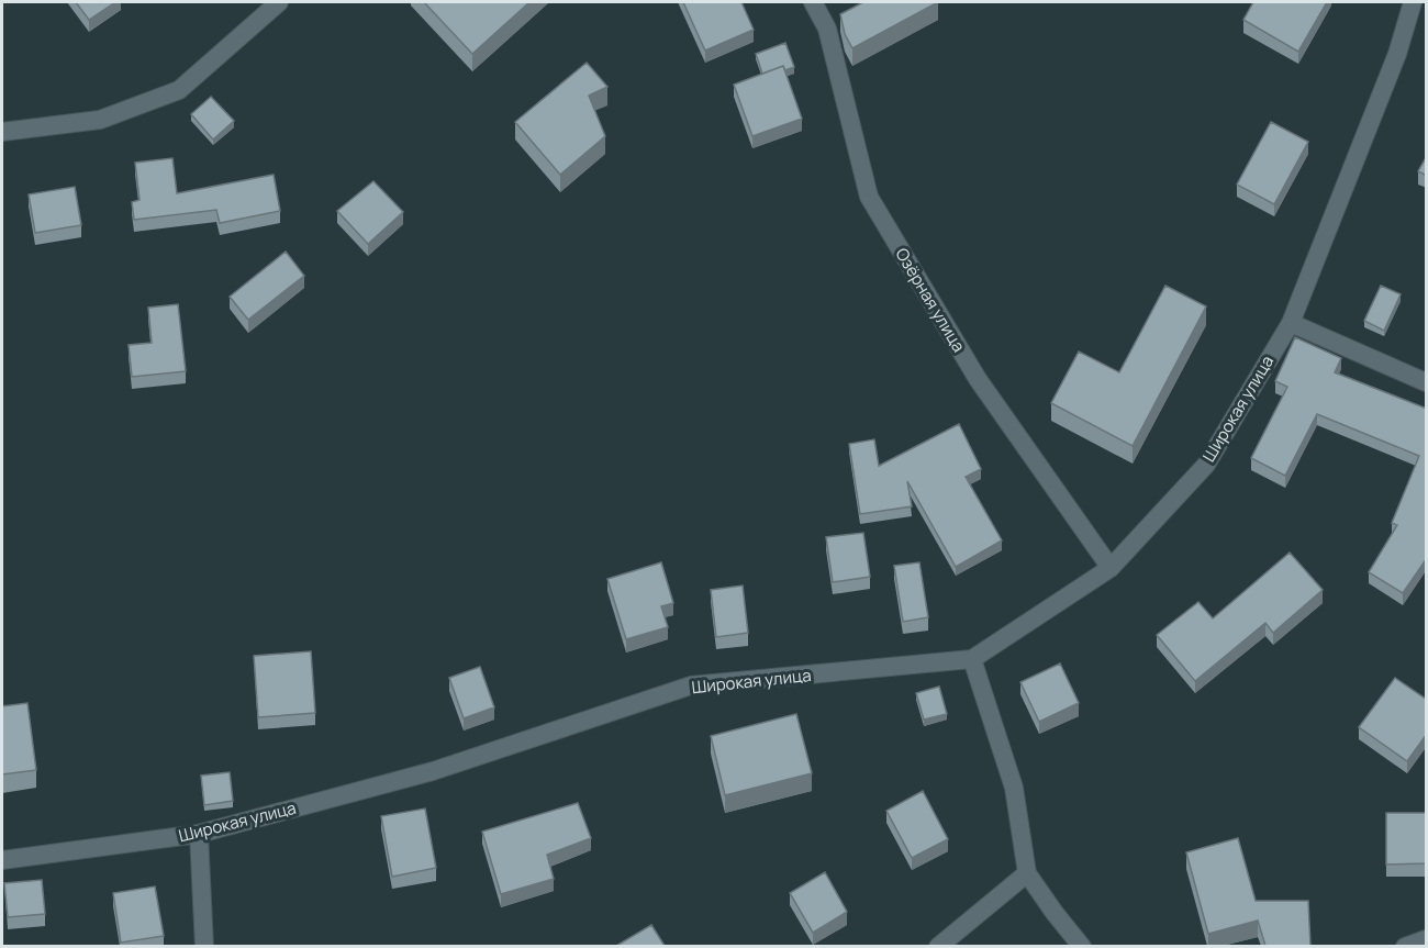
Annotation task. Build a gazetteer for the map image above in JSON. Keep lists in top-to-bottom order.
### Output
{
  "streets": {
    "street": ["Озёрная улица", "Широкая улица"]
  },
  "crossings": [
    ["Озёрная улица", "Широкая улица"]
  ]
}
